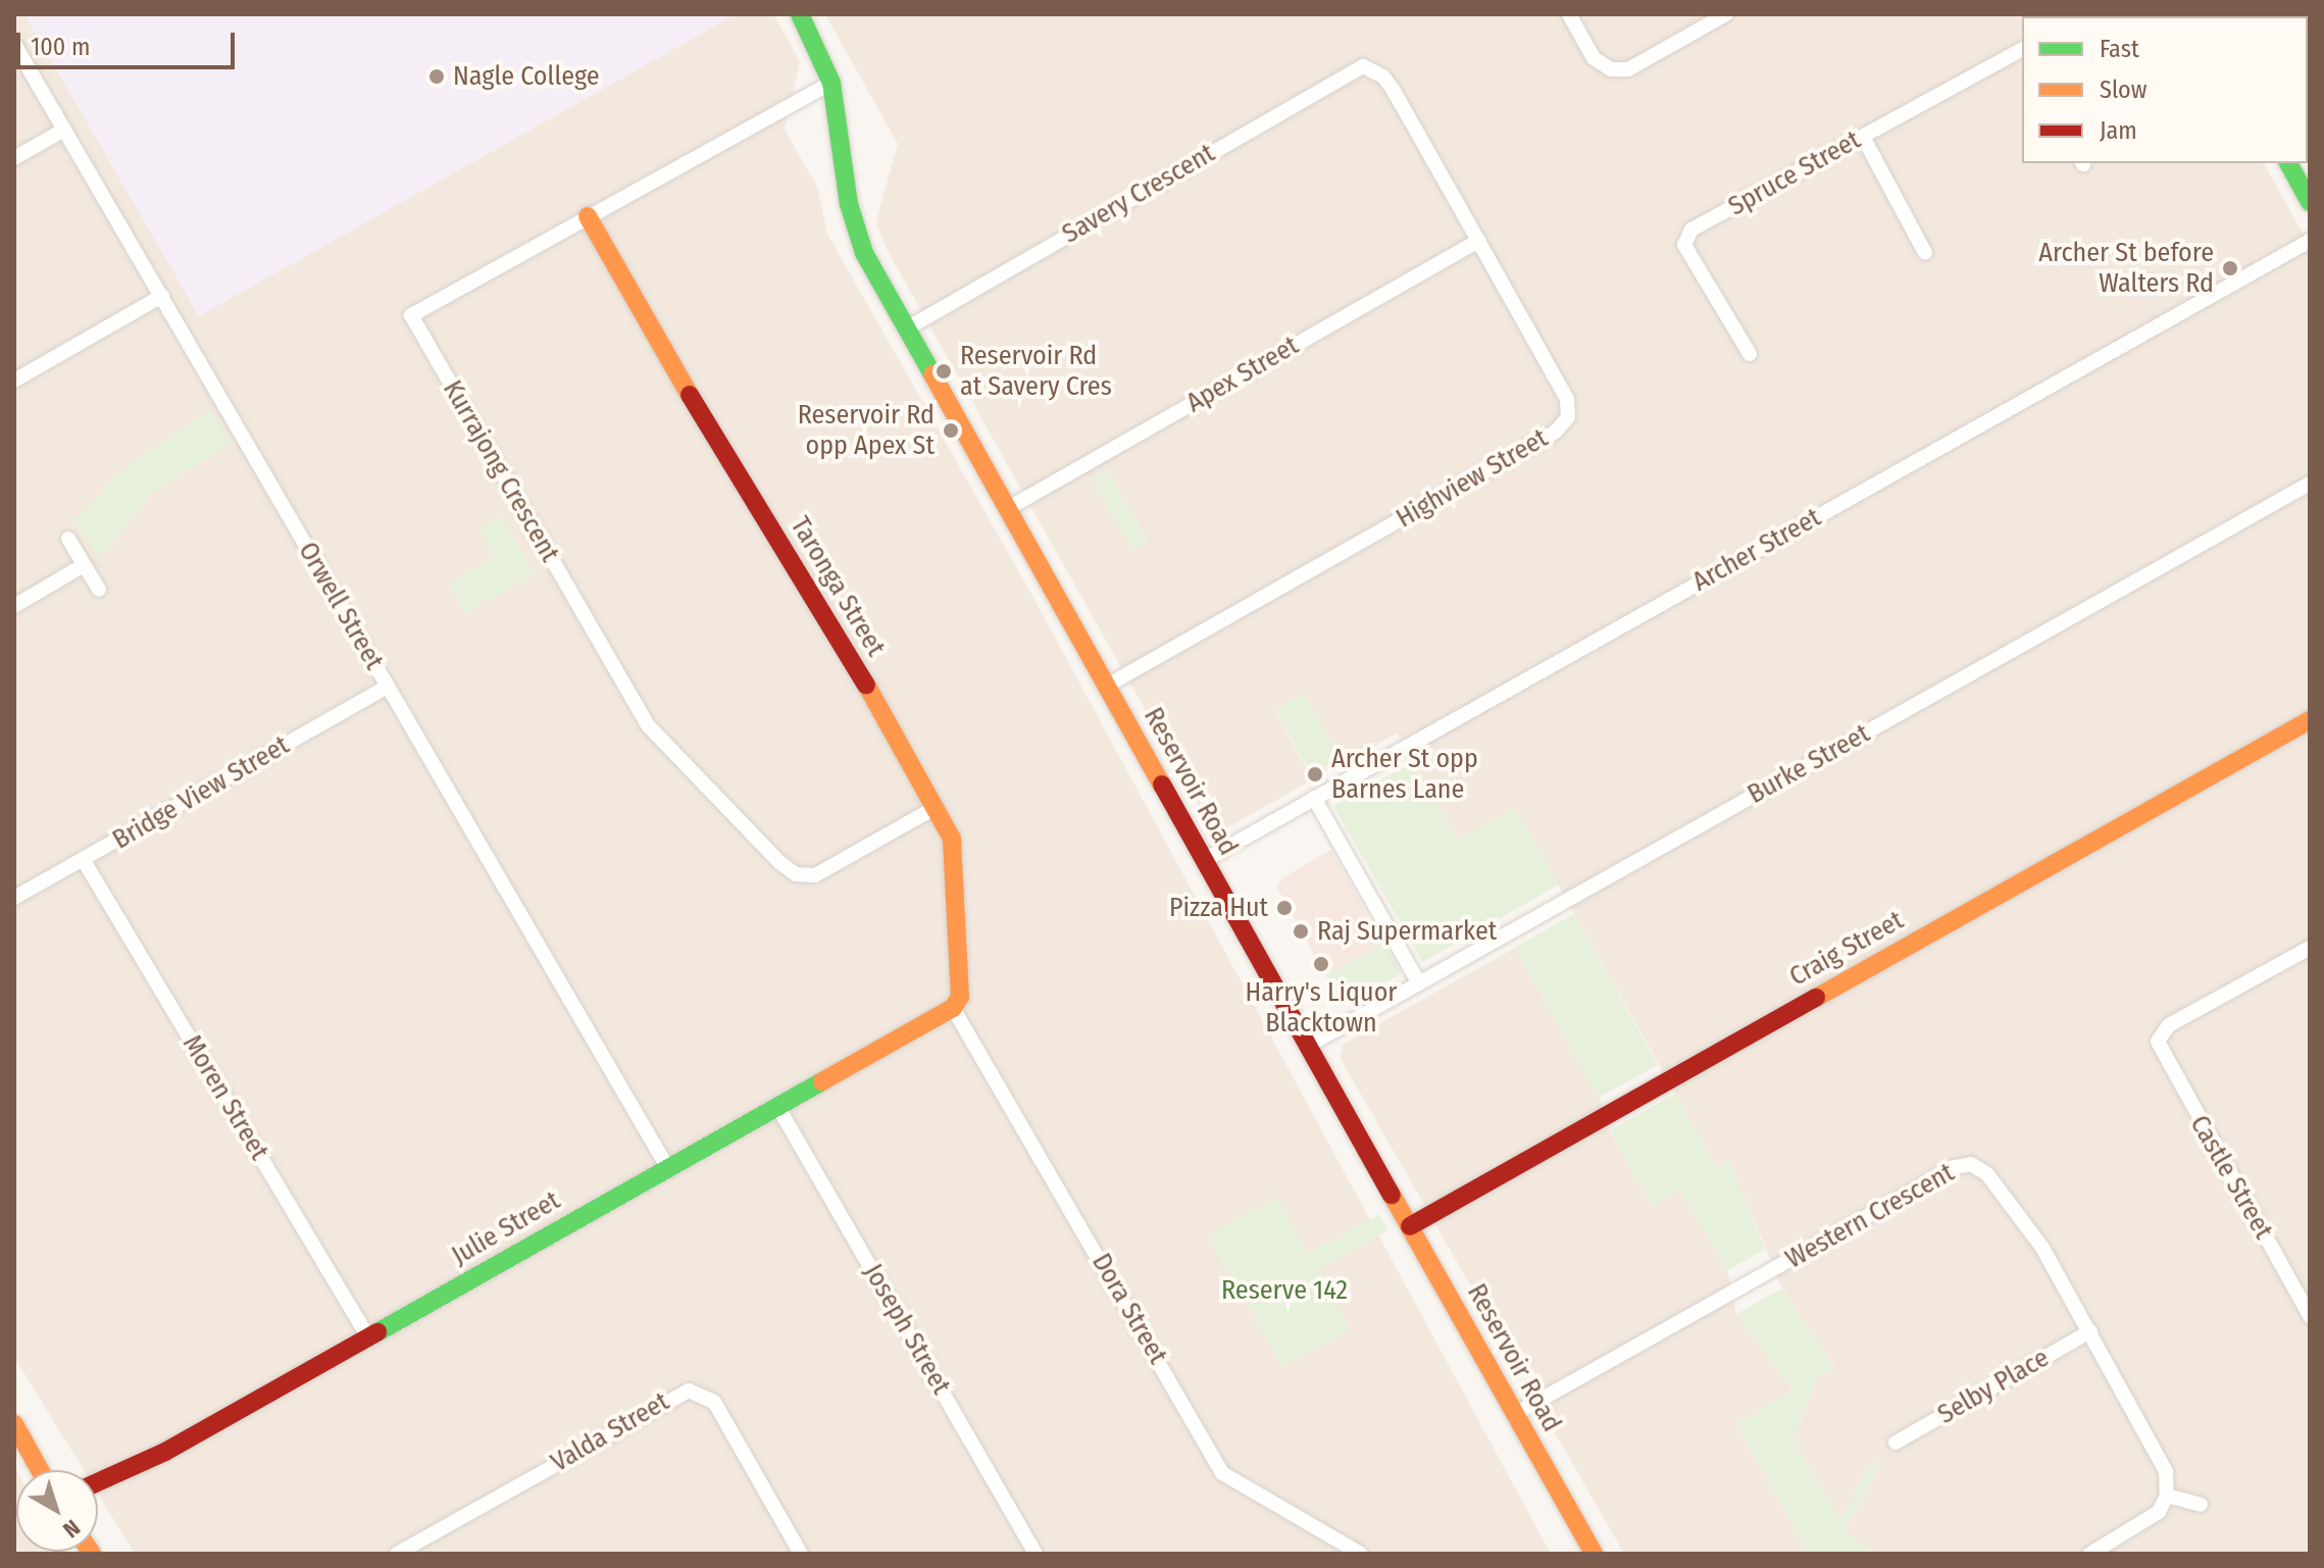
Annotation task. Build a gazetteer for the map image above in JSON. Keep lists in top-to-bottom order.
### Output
{
  "streets": {
    "street": [
      "Spruce Street",
      "Savery Crescent",
      "Apex Street",
      "Kurrajong Crescent",
      "Highview Street",
      "Archer Street",
      "Taronga Street",
      "Orwell Street",
      "Burke Street",
      "Reservoir Road",
      "Bridge View Street",
      "Craig Street",
      "Moren Street",
      "Castle Street",
      "Western Crescent",
      "Julie Street",
      "Dora Street",
      "Joseph Street",
      "Selby Place",
      "Valda Street"
    ]
  },
  "crossings": [
    ["Savery Crescent", "Highview Street"],
    ["Savery Crescent", "Reservoir Road"],
    ["Apex Street", "Highview Street"],
    ["Apex Street", "Reservoir Road"],
    ["Kurrajong Crescent", "Taronga Street"],
    ["Kurrajong Crescent", "Reservoir Road"],
    ["Highview Street", "Reservoir Road"],
    ["Archer Street", "Reservoir Road"],
    ["Taronga Street", "Julie Street"],
    ["Taronga Street", "Dora Street"],
    ["Orwell Street", "Bridge View Street"],
    ["Orwell Street", "Julie Street"],
    ["Burke Street", "Reservoir Road"],
    ["Reservoir Road", "Craig Street"],
    ["Reservoir Road", "Western Crescent"],
    ["Bridge View Street", "Moren Street"],
    ["Moren Street", "Julie Street"],
    ["Western Crescent", "Selby Place"],
    ["Julie Street", "Dora Street"],
    ["Julie Street", "Joseph Street"]
  ],
  "parks": ["Reserve 142"],
  "places": [
    "Nagle College",
    "Archer St before Walters Rd",
    "Reservoir Rd at Savery Cres",
    "Reservoir Rd opp Apex St",
    "Archer St opp Barnes Lane",
    "Pizza Hut",
    "Raj Supermarket",
    "Harry's Liquor Blacktown"
  ],
  "legend": ["Fast", "Slow", "Jam"],
  "scale_bar": "100 m",
  "north": "bottom right"
}
